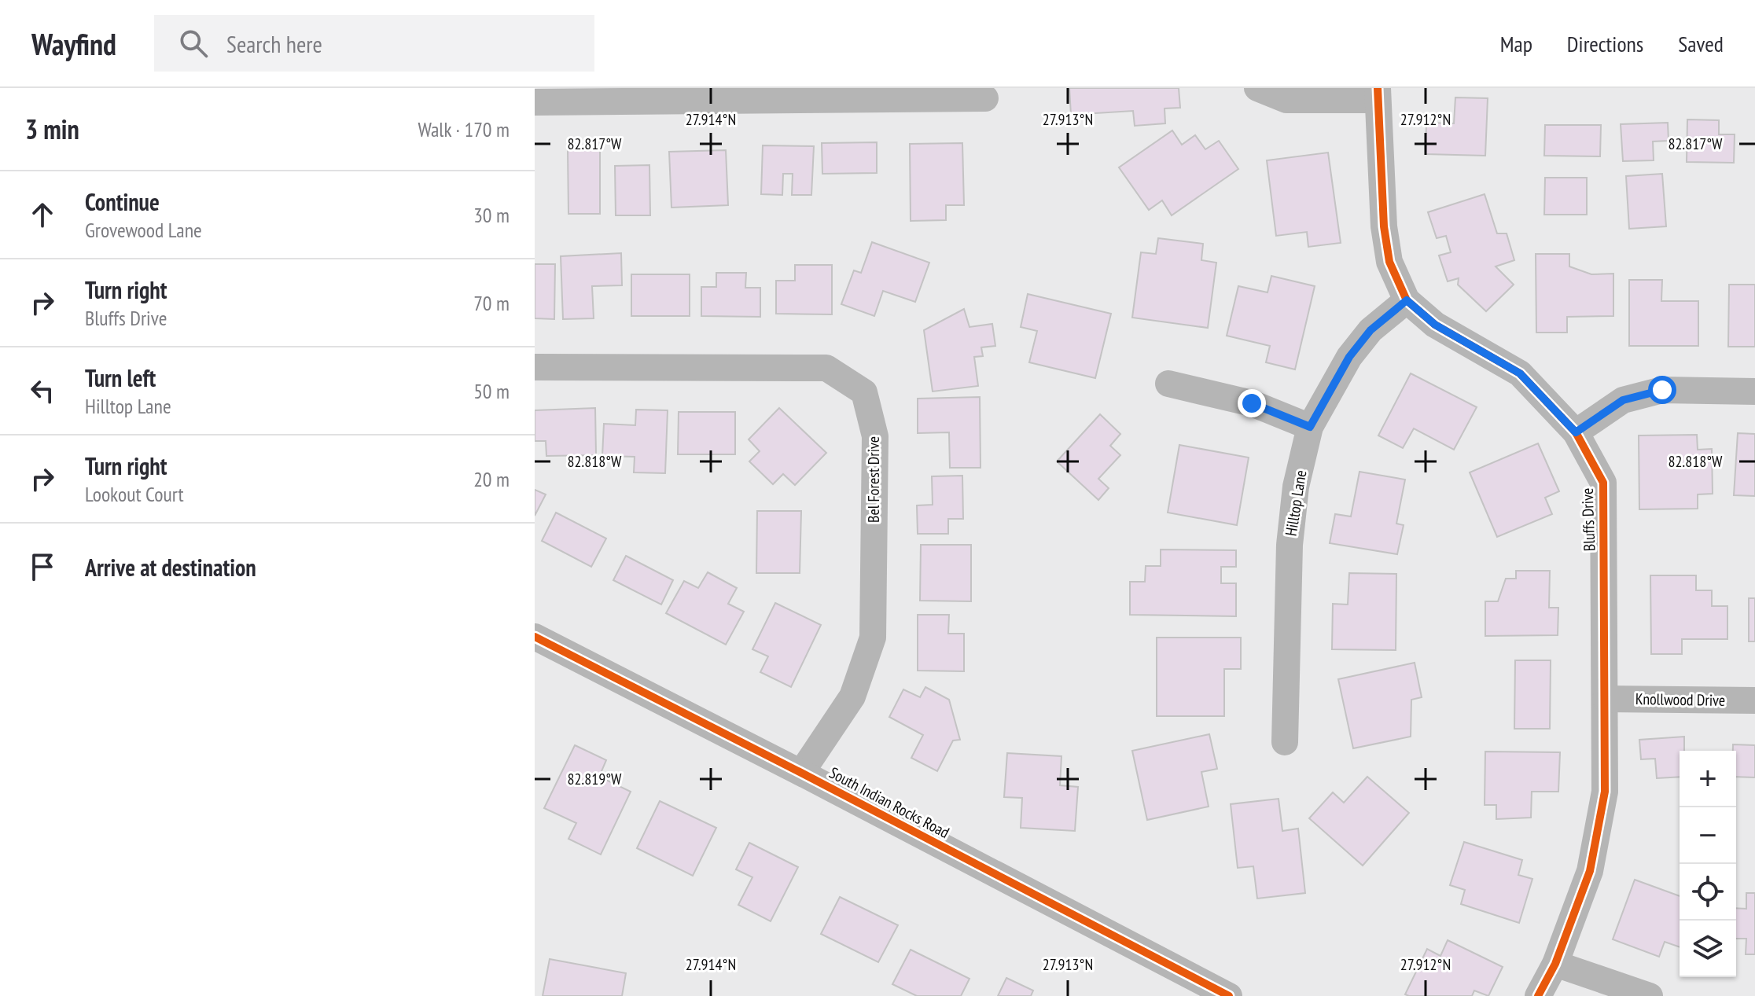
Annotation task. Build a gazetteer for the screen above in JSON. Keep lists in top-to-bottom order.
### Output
{
  "streets": {
    "street": [
      "Bel Forest Drive",
      "Hilltop Lane",
      "Bluffs Drive",
      "Knollwood Drive",
      "South Indian Rocks Road"
    ]
  },
  "crossings": [
    ["Bel Forest Drive", "South Indian Rocks Road"],
    ["Hilltop Lane", "Bluffs Drive"],
    ["Bluffs Drive", "Knollwood Drive"]
  ],
  "page": {
    "header": "Wayfind",
    "search": "Search here",
    "nav": ["Map", "Directions", "Saved"],
    "heading": ["3 min", "Walk · 170 m"],
    "list": [
      ["Continue", "Grovewood Lane", "30 m"],
      ["Turn right", "Bluffs Drive", "70 m"],
      ["Turn left", "Hilltop Lane", "50 m"],
      ["Turn right", "Lookout Court", "20 m"],
      "Arrive at destination"
    ],
    "map_buttons": ["+", "−"]
  },
  "coordinates": [
    "27.914°N",
    "27.913°N",
    "27.912°N",
    "82.817°W",
    "82.818°W",
    "82.819°W"
  ]
}
